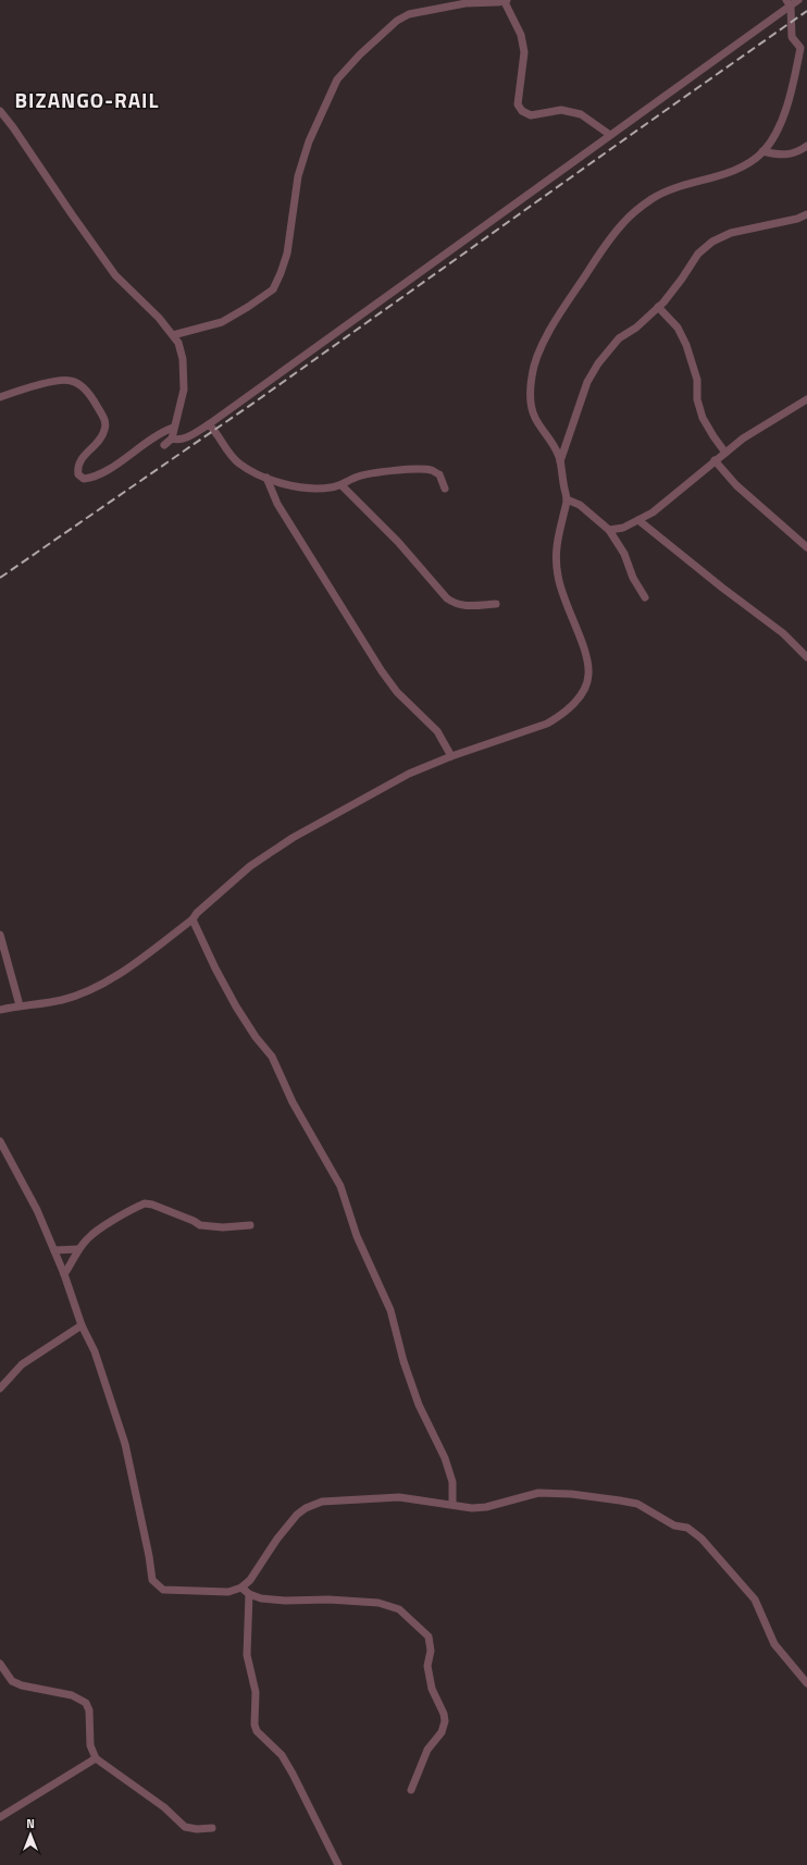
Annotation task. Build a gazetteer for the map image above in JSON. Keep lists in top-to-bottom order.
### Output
{
  "districts": ["BIZANGO-RAIL"],
  "north": "top"
}
